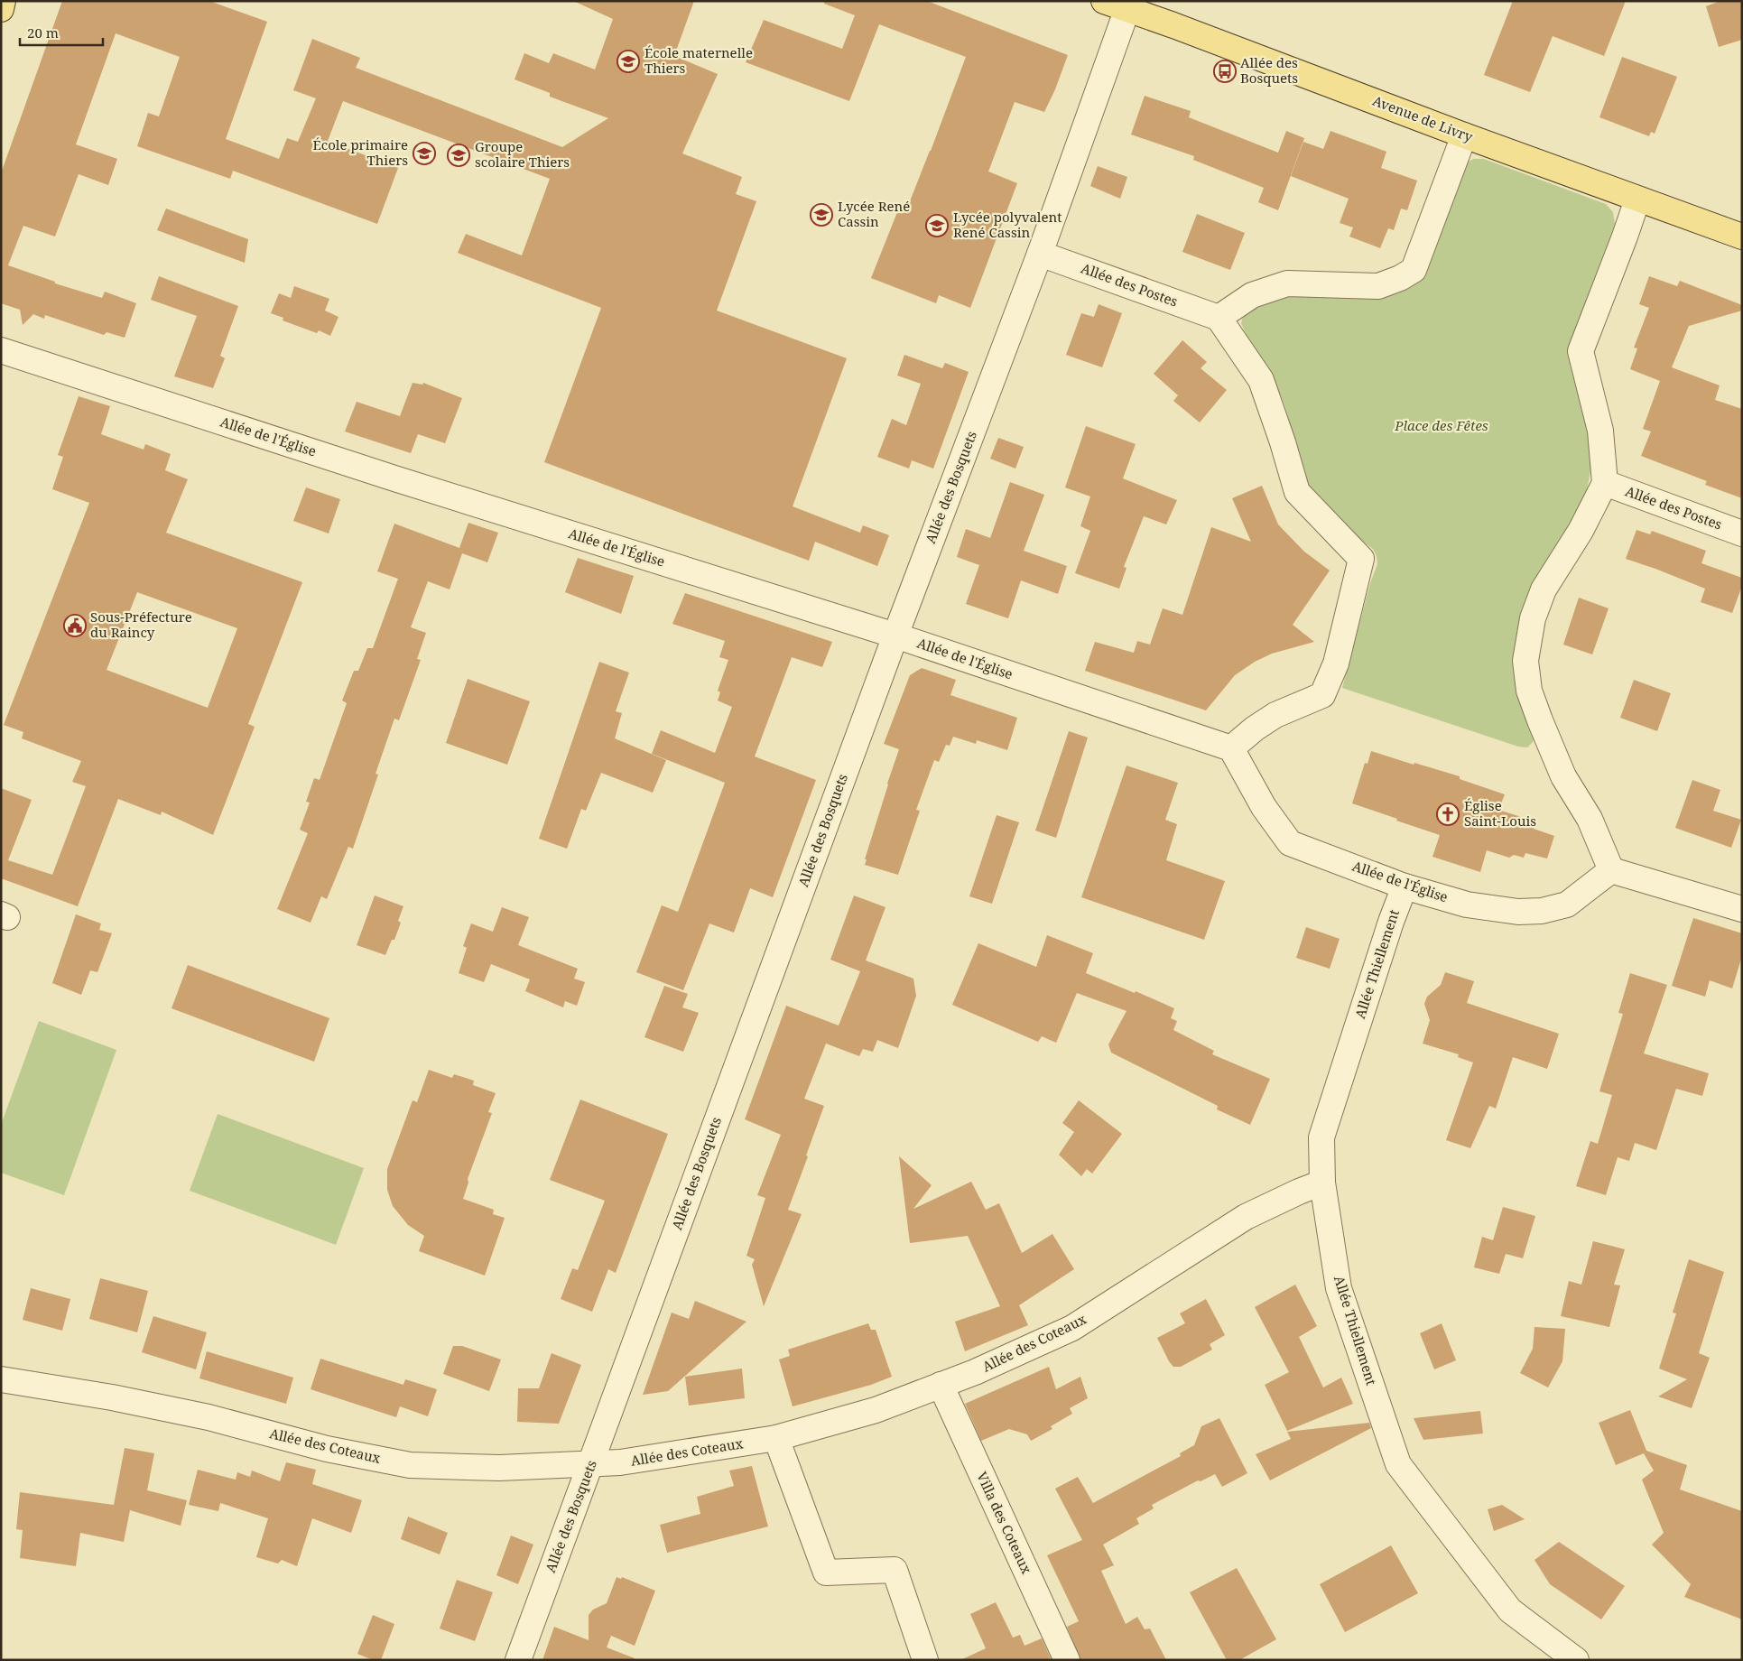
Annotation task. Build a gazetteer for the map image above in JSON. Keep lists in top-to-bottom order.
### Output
{
  "streets": {
    "main road": ["Avenue de Livry"],
    "street": [
      "Allée des Postes",
      "Allée de l'Église",
      "Allée des Bosquets",
      "Allée Thiellement",
      "Allée des Coteaux",
      "Villa des Coteaux"
    ]
  },
  "crossings": [
    ["Avenue de Livry", "Allée des Bosquets"],
    ["Allée des Postes", "Allée des Bosquets"],
    ["Allée de l'Église", "Allée des Bosquets"],
    ["Allée de l'Église", "Allée Thiellement"],
    ["Allée des Bosquets", "Allée des Coteaux"],
    ["Allée Thiellement", "Allée des Coteaux"],
    ["Allée des Coteaux", "Villa des Coteaux"]
  ],
  "parks": ["Place des Fêtes"],
  "places": {
    "school or university": [
      "École maternelle Thiers",
      "École primaire Thiers",
      "Groupe scolaire Thiers",
      "Lycée René Cassin",
      "Lycée polyvalent René Cassin"
    ],
    "bus stop": ["Allée des Bosquets"],
    "public building": ["Sous-Préfecture du Raincy"],
    "church": ["Église Saint-Louis"]
  },
  "scale_bar": "20 m"
}
